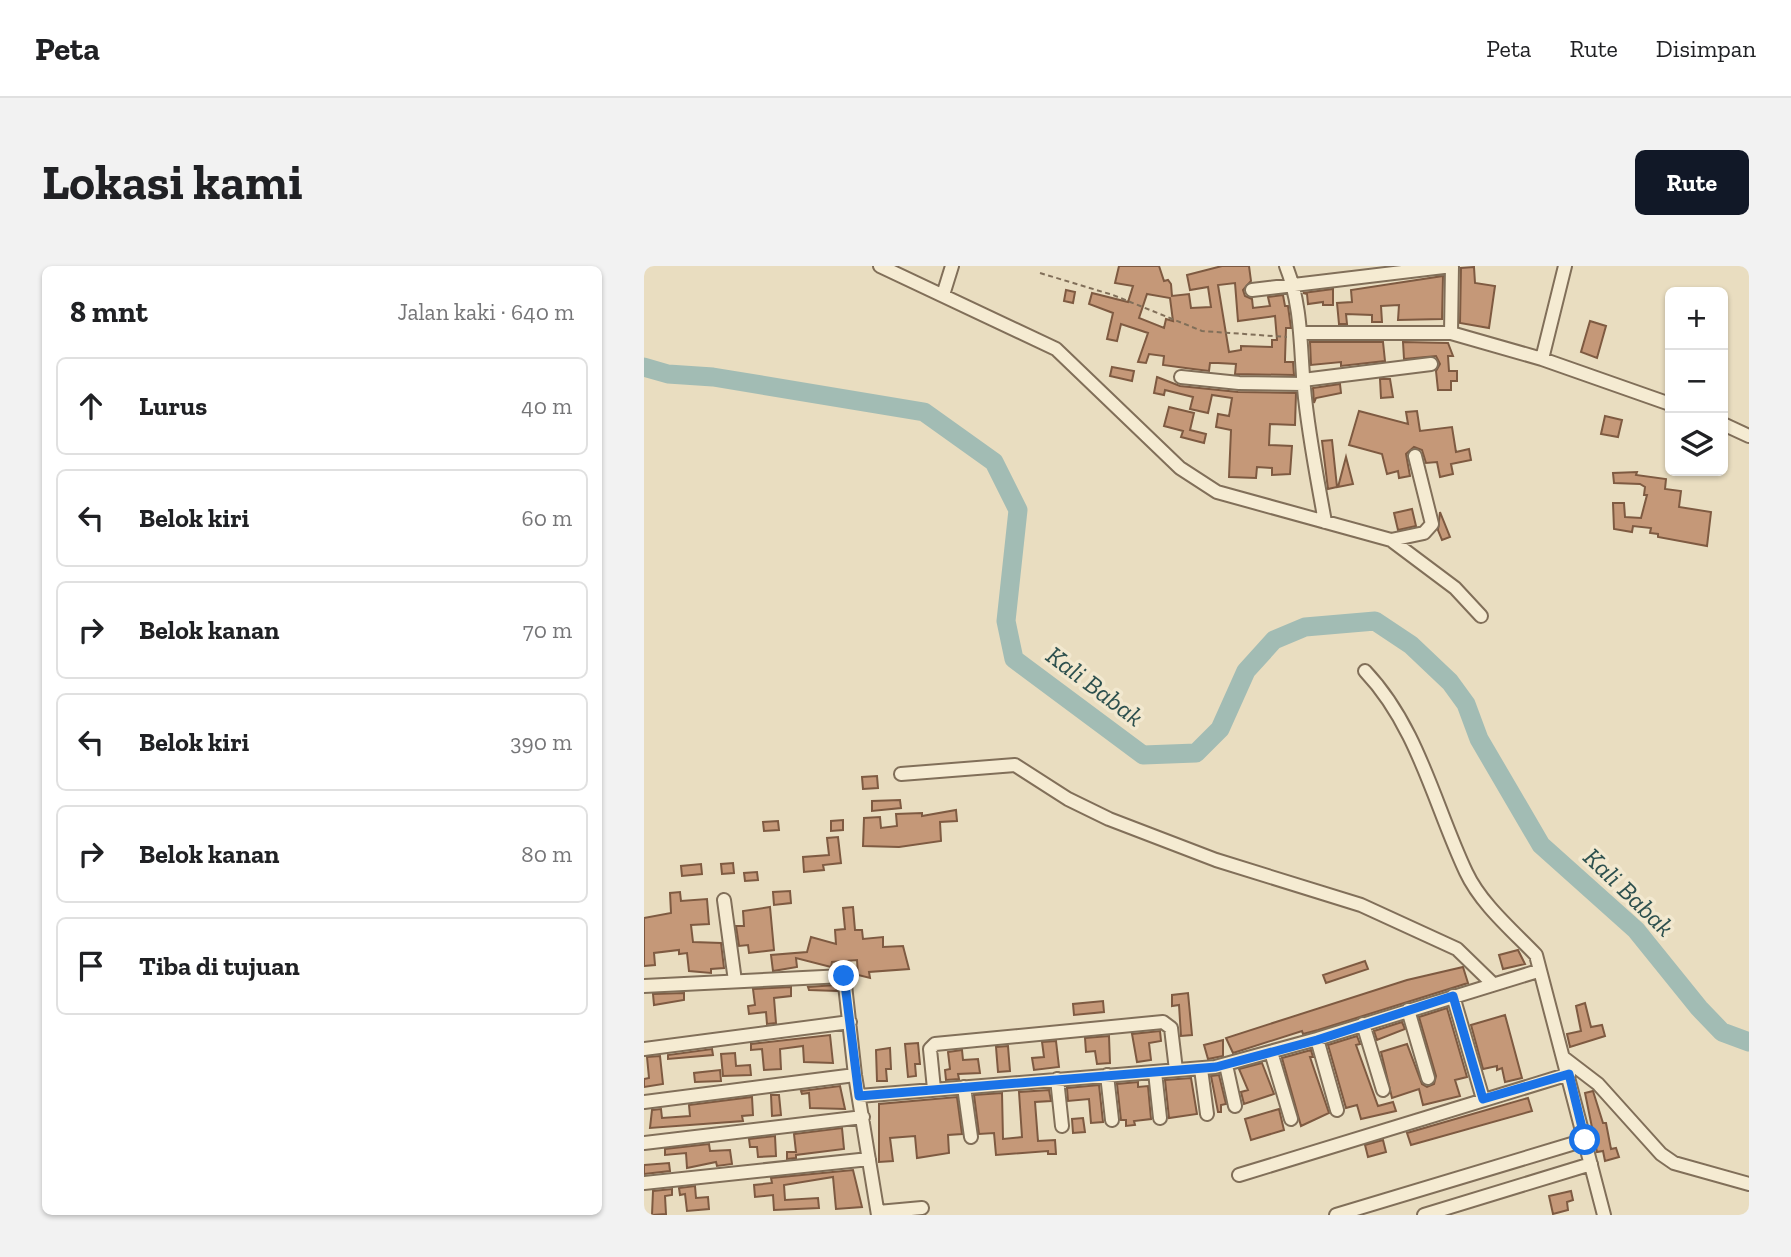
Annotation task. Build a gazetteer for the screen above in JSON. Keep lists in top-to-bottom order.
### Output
{
  "water": ["Kali Babak"],
  "page": {
    "header": "Peta",
    "nav": ["Peta", "Rute", "Disimpan"],
    "buttons": "Rute",
    "title": "Lokasi kami",
    "heading": ["8 mnt", "Jalan kaki · 640 m"],
    "map_buttons": ["+", "−"],
    "list": [
      ["Lurus", "40 m"],
      ["Belok kiri", "60 m"],
      ["Belok kanan", "70 m"],
      ["Belok kiri", "390 m"],
      ["Belok kanan", "80 m"],
      "Tiba di tujuan"
    ]
  }
}
